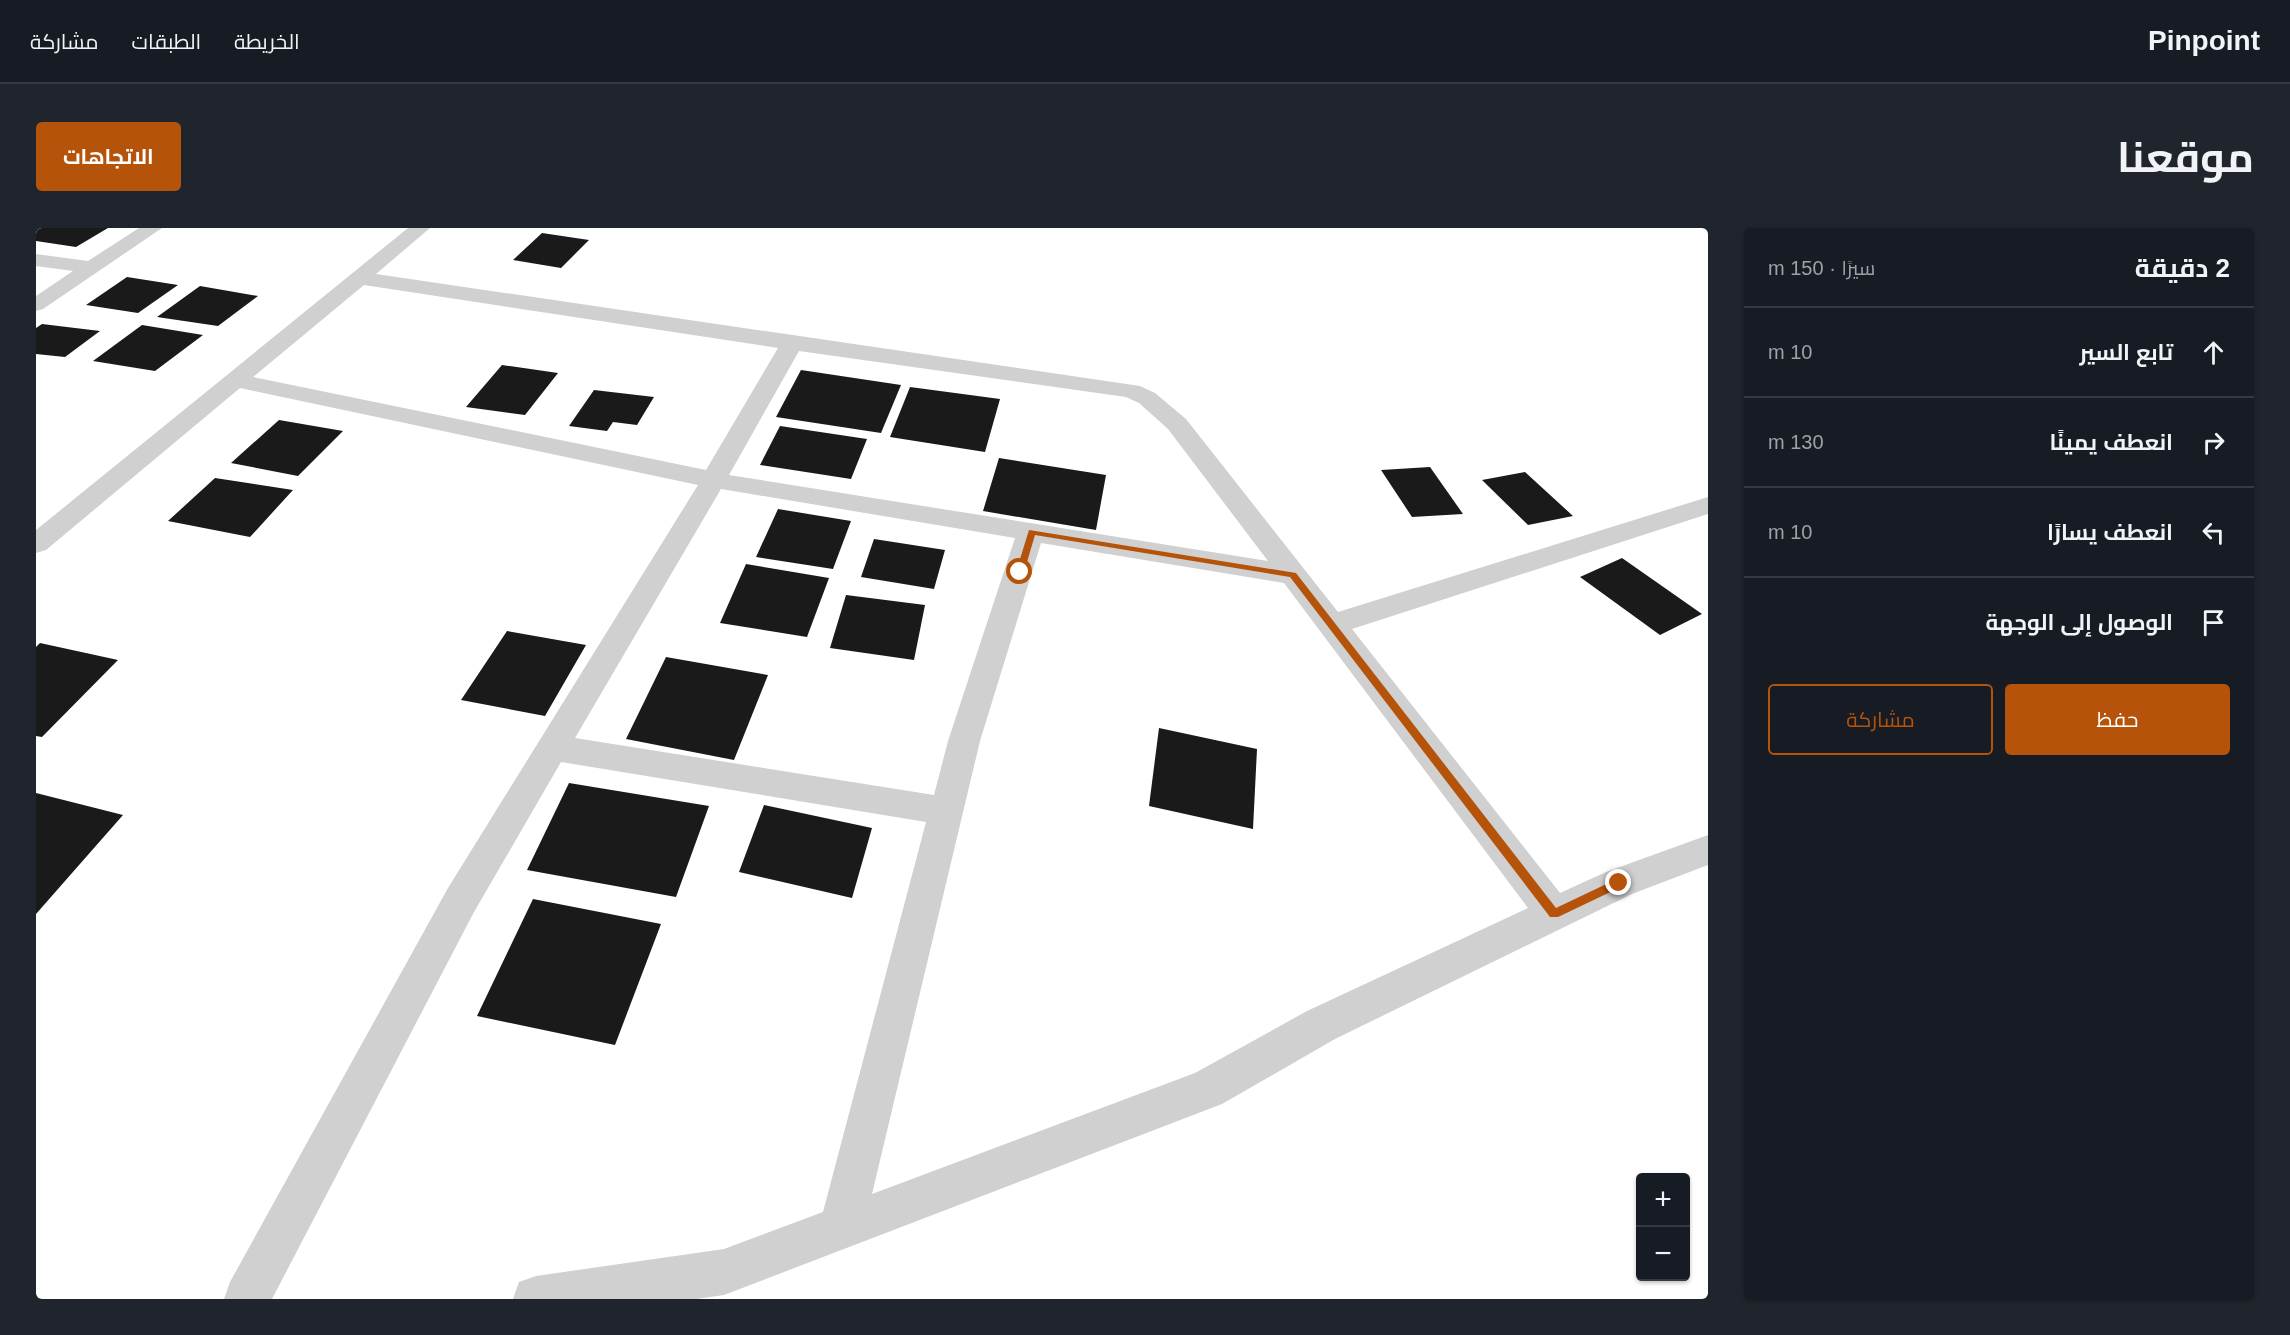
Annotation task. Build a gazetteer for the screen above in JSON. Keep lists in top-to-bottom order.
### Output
{
  "page": {
    "header": "Pinpoint",
    "nav": ["الخريطة", "الطبقات", "مشاركة"],
    "title": "موقعنا",
    "buttons": [
      "الاتجاهات",
      ["حفظ", "مشاركة"]
    ],
    "heading": ["2 دقيقة", "سيرًا · 150 m"],
    "list": [
      ["تابع السير", "10 m"],
      ["انعطف يمينًا", "130 m"],
      ["انعطف يسارًا", "10 m"],
      "الوصول إلى الوجهة"
    ],
    "map_buttons": ["+", "−"]
  }
}
